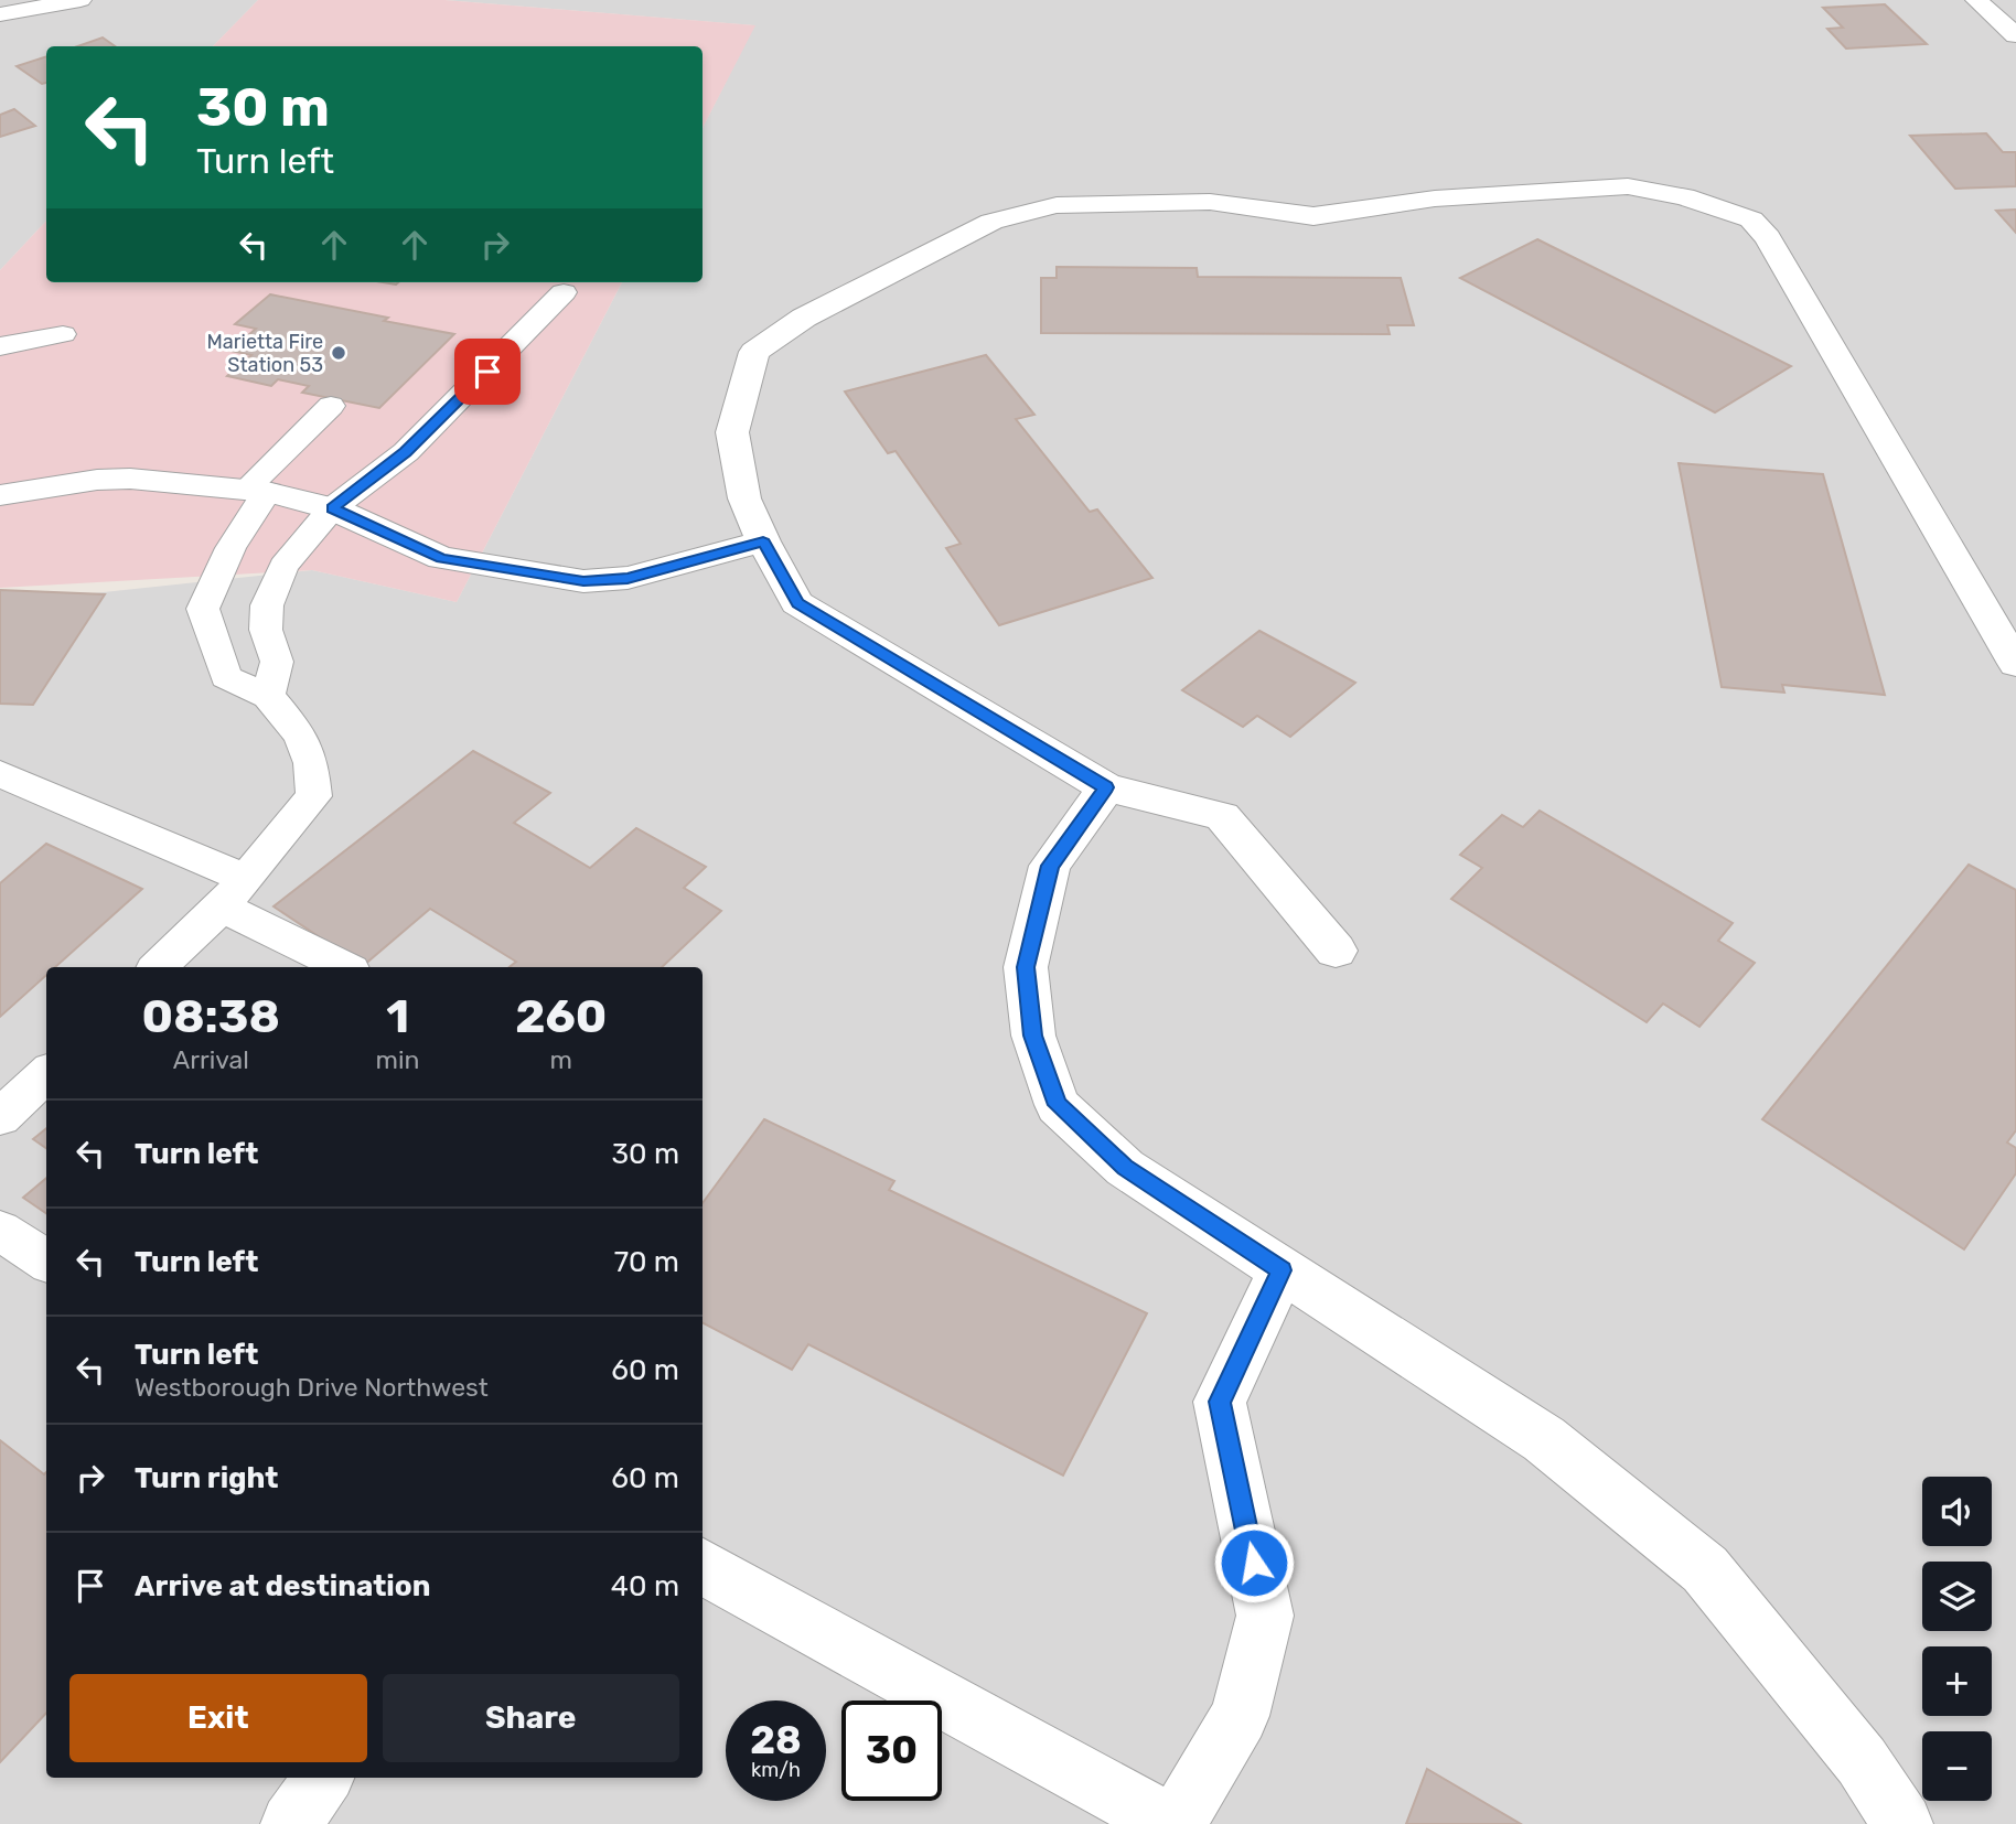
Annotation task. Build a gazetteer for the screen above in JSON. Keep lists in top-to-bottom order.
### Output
{
  "places": ["Marietta Fire Station 53"],
  "page": {
    "turn": ["30 m", "Turn left"],
    "eta": [
      "08:38",
      "Arrival",
      "1",
      "min",
      "260",
      "m"
    ],
    "list": [
      {
        "name": "Turn left",
        "value": "30 m"
      },
      {
        "name": "Turn left",
        "value": "70 m"
      },
      {
        "name": "Turn left",
        "note": "Westborough Drive Northwest",
        "value": "60 m"
      },
      {
        "name": "Turn right",
        "value": "60 m"
      },
      {
        "name": "Arrive at destination",
        "value": "40 m"
      }
    ],
    "map_buttons": ["+", "−"],
    "buttons": ["Exit", "Share"],
    "speed": "28 km/h",
    "limit": "30"
  }
}
